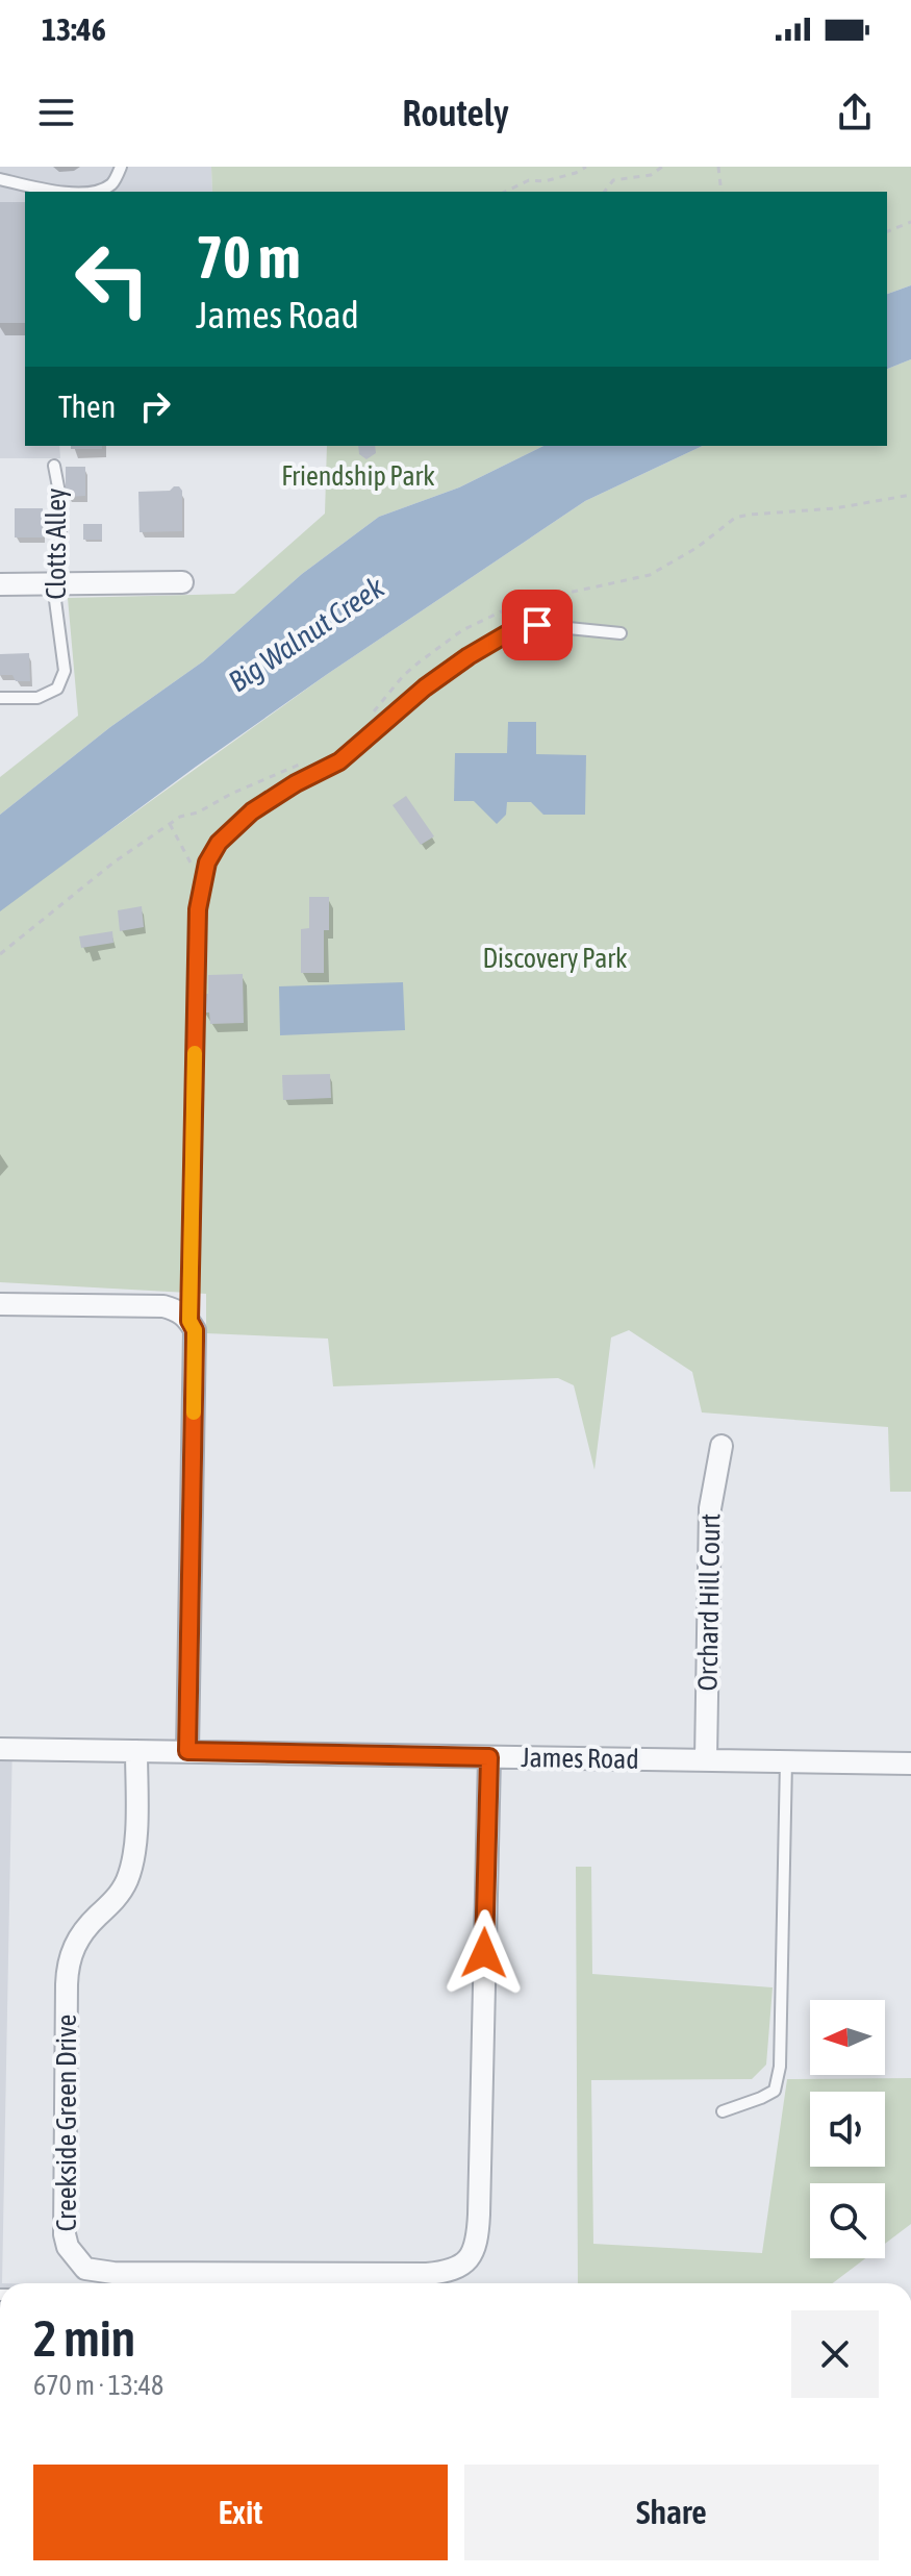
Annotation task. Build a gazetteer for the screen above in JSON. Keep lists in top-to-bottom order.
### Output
{
  "streets": {
    "street": ["Orchard Hill Court", "James Road", "Creekside Green Drive"],
    "lane": ["Clotts Alley"]
  },
  "crossings": [
    ["Orchard Hill Court", "James Road"],
    ["James Road", "Creekside Green Drive"]
  ],
  "water": ["Big Walnut Creek"],
  "parks": ["Friendship Park", "Discovery Park"],
  "north": "left",
  "page": {
    "status": "13:46",
    "header": "Routely",
    "turn": ["70 m", "James Road"],
    "then": "Then",
    "heading": ["2 min", "670 m · 13:48"],
    "buttons": ["Exit", "Share"]
  }
}
